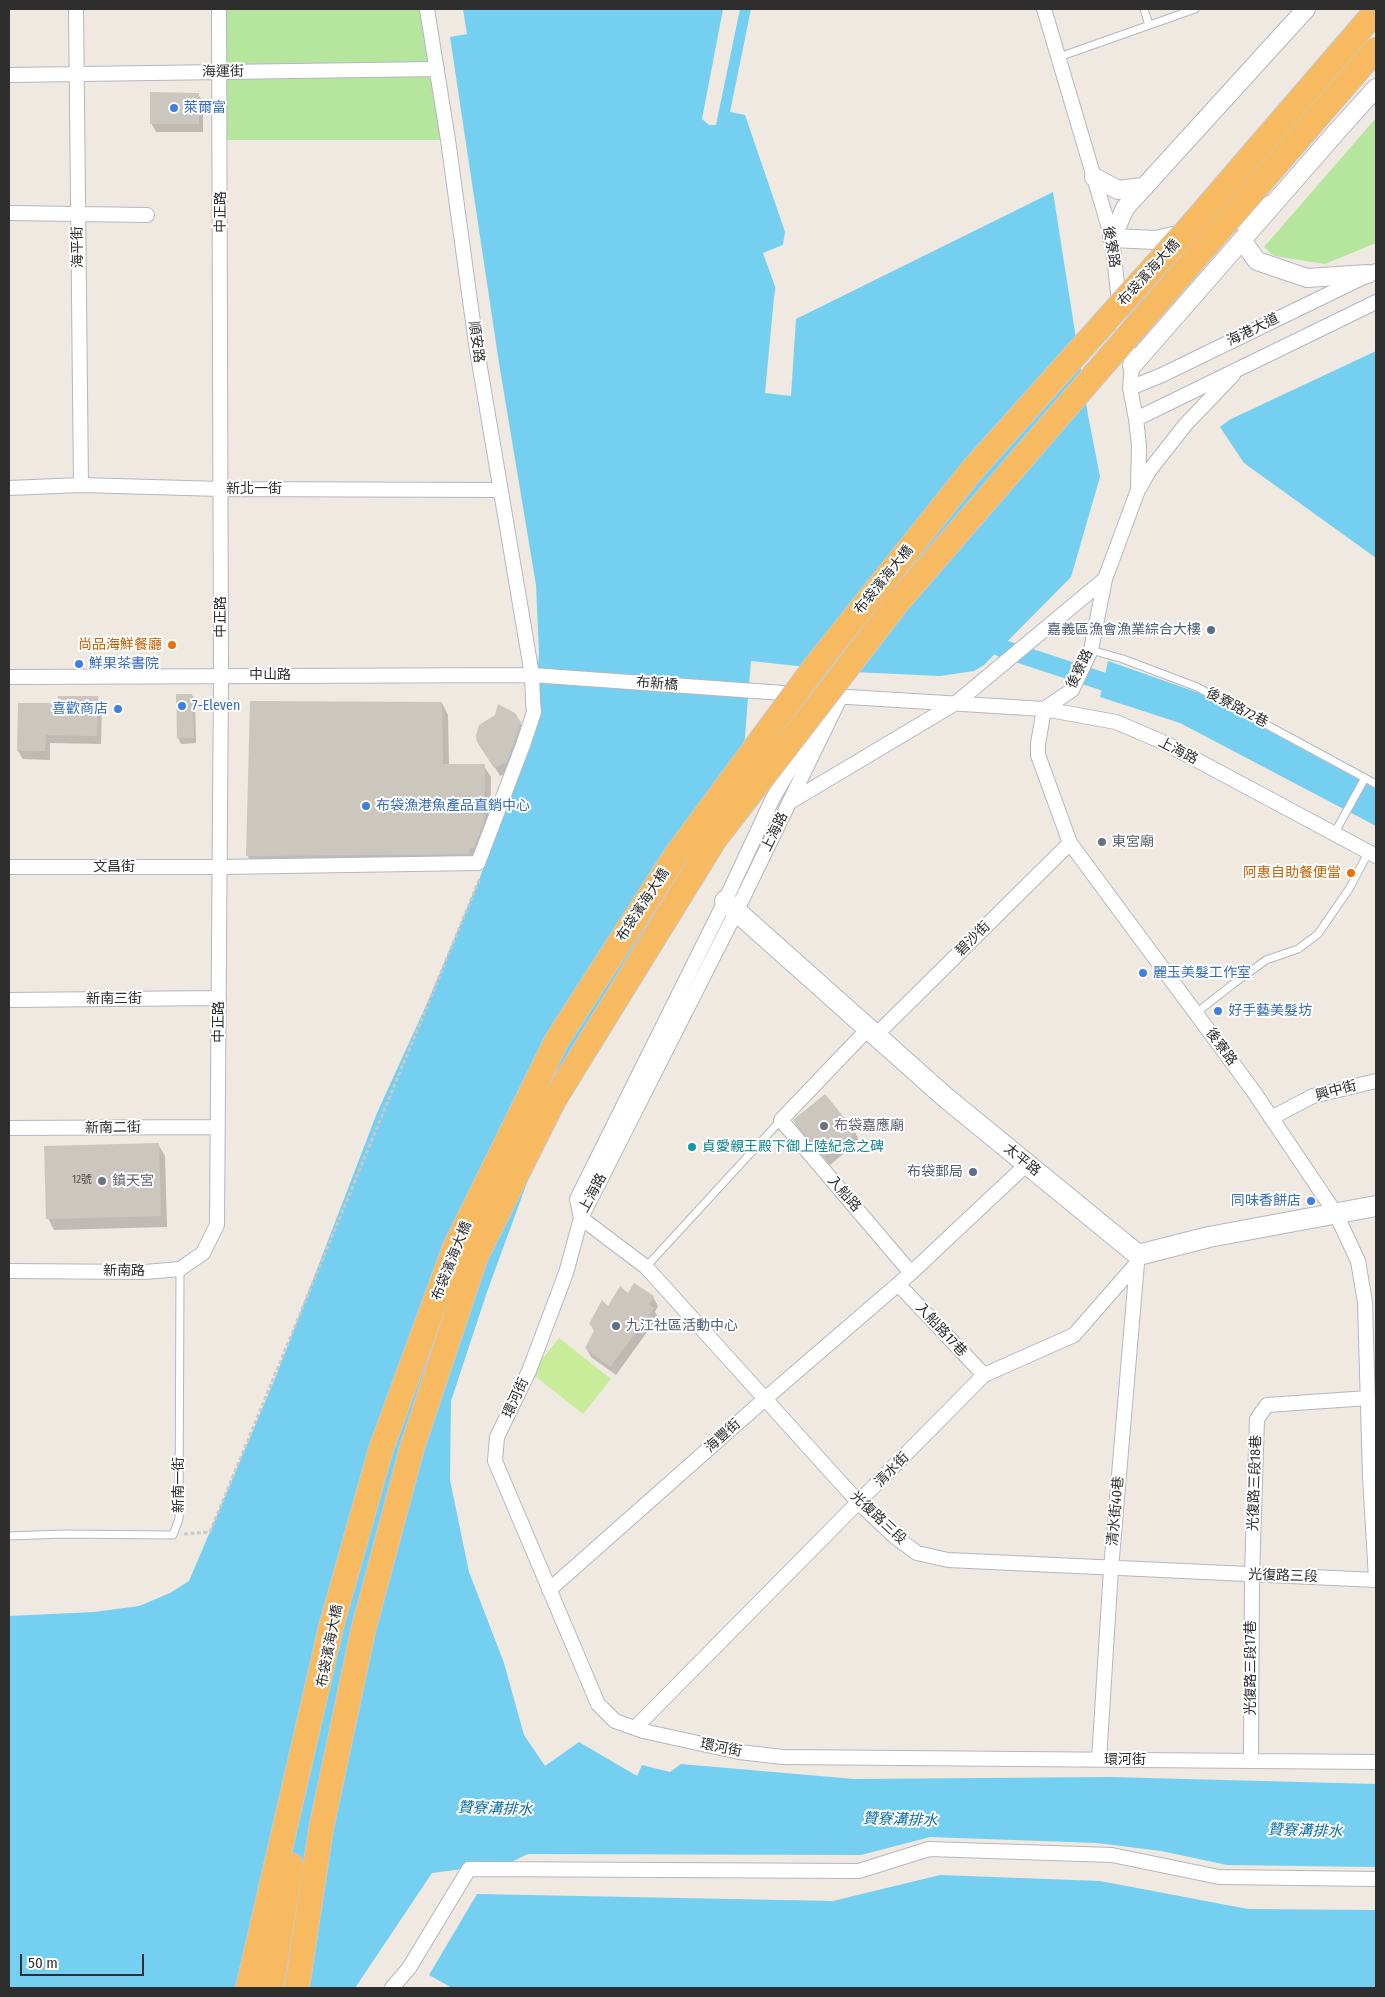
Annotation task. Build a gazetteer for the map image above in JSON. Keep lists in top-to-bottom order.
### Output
{
  "streets": {
    "highway": ["布袋濱海大橋"],
    "main road": ["太平路"],
    "street": [
      "海運街",
      "中正路",
      "海平街",
      "後寮路",
      "海港大道",
      "順安路",
      "新北一街",
      "中山路",
      "布新橋",
      "上海路",
      "文昌街",
      "碧沙街",
      "新南三街",
      "興中街",
      "新南二街",
      "入船路",
      "新南路",
      "入船路17巷",
      "環河街",
      "海豐街",
      "清水街",
      "光復路三段18巷",
      "清水街40巷",
      "光復路三段",
      "光復路三段17巷"
    ],
    "lane": ["後寮路72巷", "新南一街"]
  },
  "crossings": [
    ["海運街", "中正路"],
    ["海運街", "海平街"],
    ["海運街", "順安路"],
    ["中正路", "新北一街"],
    ["中正路", "中山路"],
    ["中正路", "文昌街"],
    ["中正路", "新南三街"],
    ["中正路", "新南二街"],
    ["中正路", "新南路"],
    ["海平街", "新北一街"],
    ["後寮路", "海港大道"],
    ["後寮路", "後寮路72巷"],
    ["後寮路", "上海路"],
    ["後寮路", "碧沙街"],
    ["後寮路", "興中街"],
    ["後寮路", "光復路三段18巷"],
    ["後寮路", "光復路三段"],
    ["順安路", "新北一街"],
    ["順安路", "中山路"],
    ["順安路", "布新橋"],
    ["順安路", "文昌街"],
    ["中山路", "布新橋"],
    ["布新橋", "上海路"],
    ["上海路", "太平路"],
    ["上海路", "環河街"],
    ["上海路", "光復路三段"],
    ["碧沙街", "太平路"],
    ["太平路", "清水街"],
    ["太平路", "清水街40巷"],
    ["新南路", "新南一街"],
    ["入船路17巷", "海豐街"],
    ["入船路17巷", "清水街"],
    ["環河街", "海豐街"],
    ["環河街", "清水街"],
    ["環河街", "清水街40巷"],
    ["環河街", "光復路三段"],
    ["環河街", "光復路三段17巷"],
    ["海豐街", "光復路三段"],
    ["清水街", "清水街40巷"],
    ["清水街", "光復路三段"],
    ["光復路三段18巷", "光復路三段"],
    ["光復路三段18巷", "光復路三段17巷"],
    ["清水街40巷", "光復路三段"],
    ["光復路三段", "光復路三段17巷"]
  ],
  "water": ["贊寮溝排水"],
  "places": [
    "萊爾富",
    "嘉義區漁會漁業綜合大樓",
    "尚品海鮮餐廳",
    "鮮果茶書院",
    "7-Eleven",
    "喜歡商店",
    "布袋漁港魚產品直銷中心",
    "東宮廟",
    "阿惠自助餐便當",
    "麗玉美髮工作室",
    "好手藝美髮坊",
    "布袋嘉應廟",
    "貞愛親王殿下御上陸紀念之碑",
    "布袋郵局",
    "鎮天宮",
    "同味香餅店",
    "九江社區活動中心"
  ],
  "house_numbers": ["12號"],
  "scale_bar": "50 m"
}
